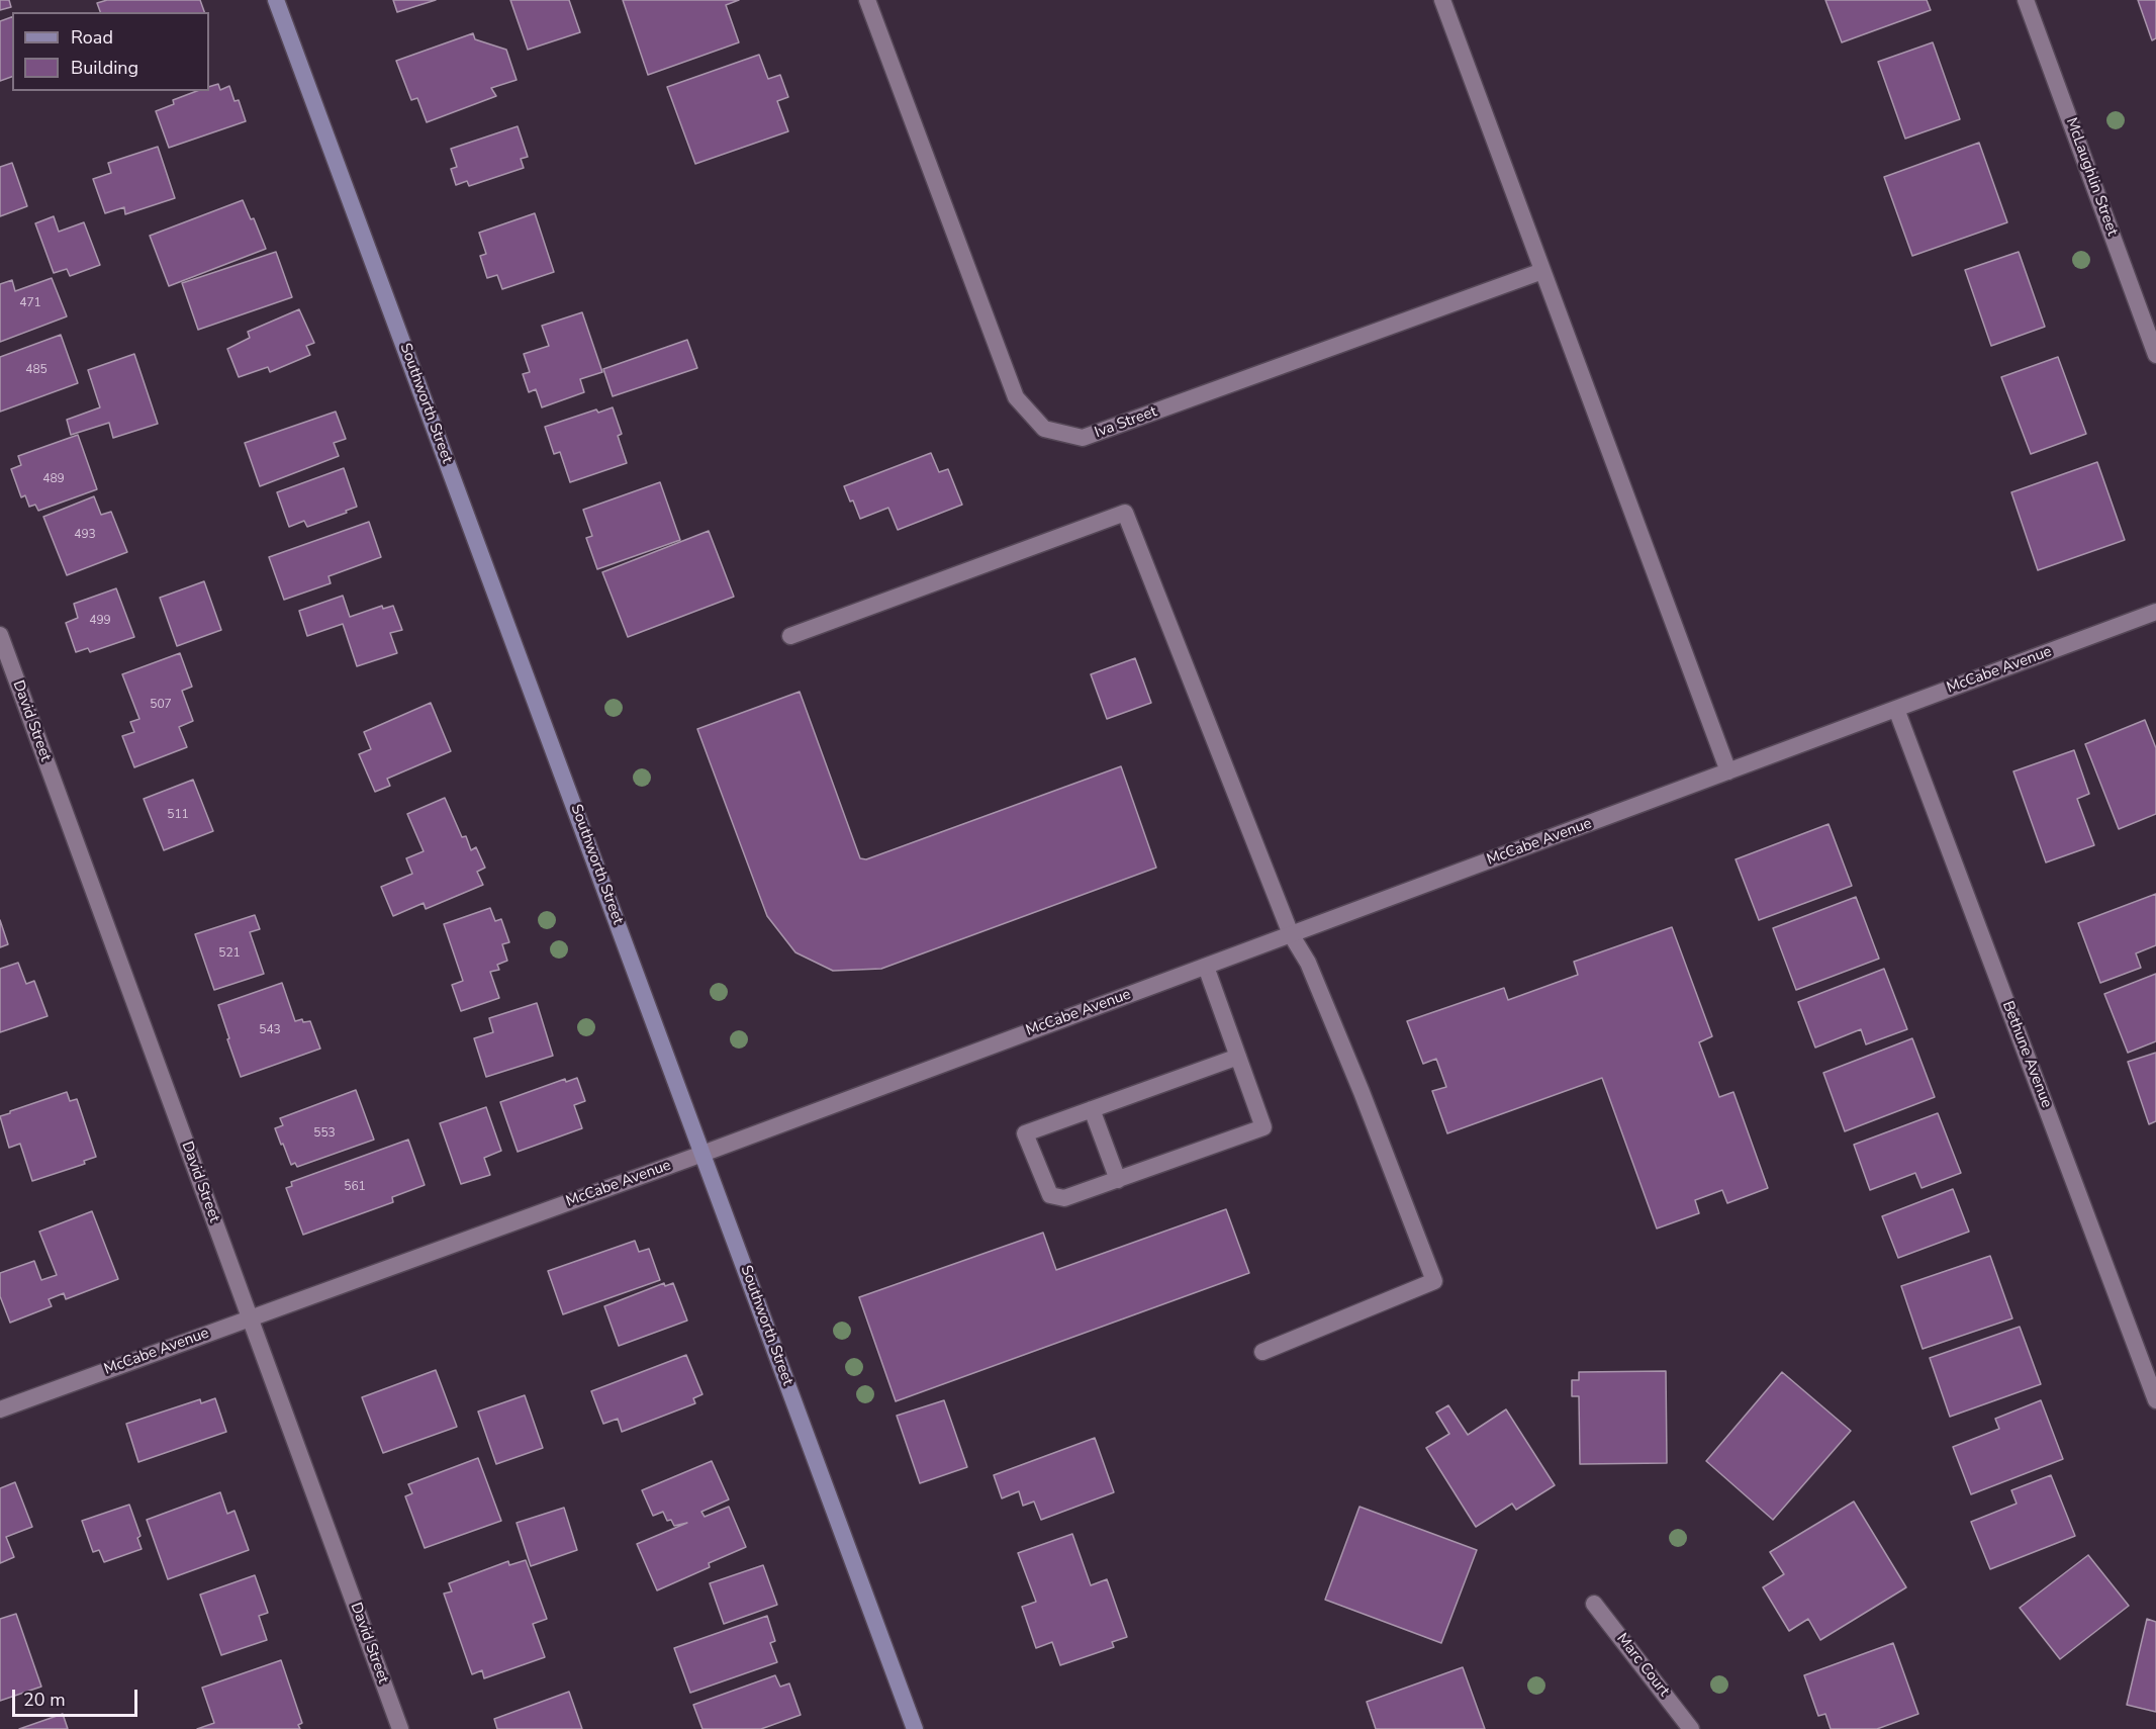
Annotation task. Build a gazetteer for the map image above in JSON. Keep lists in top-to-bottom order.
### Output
{
  "streets": {
    "main road": ["Southworth Street"],
    "street": [
      "McLaughlin Street",
      "Iva Street",
      "McCabe Avenue",
      "David Street",
      "Bethune Avenue",
      "Marc Court"
    ]
  },
  "crossings": [
    ["Southworth Street", "McCabe Avenue"],
    ["McCabe Avenue", "David Street"],
    ["McCabe Avenue", "Bethune Avenue"]
  ],
  "house_numbers": [
    "471",
    "485",
    "489",
    "493",
    "499",
    "507",
    "511",
    "521",
    "543",
    "553",
    "561"
  ],
  "legend": ["Road", "Building"],
  "scale_bar": "20 m"
}
